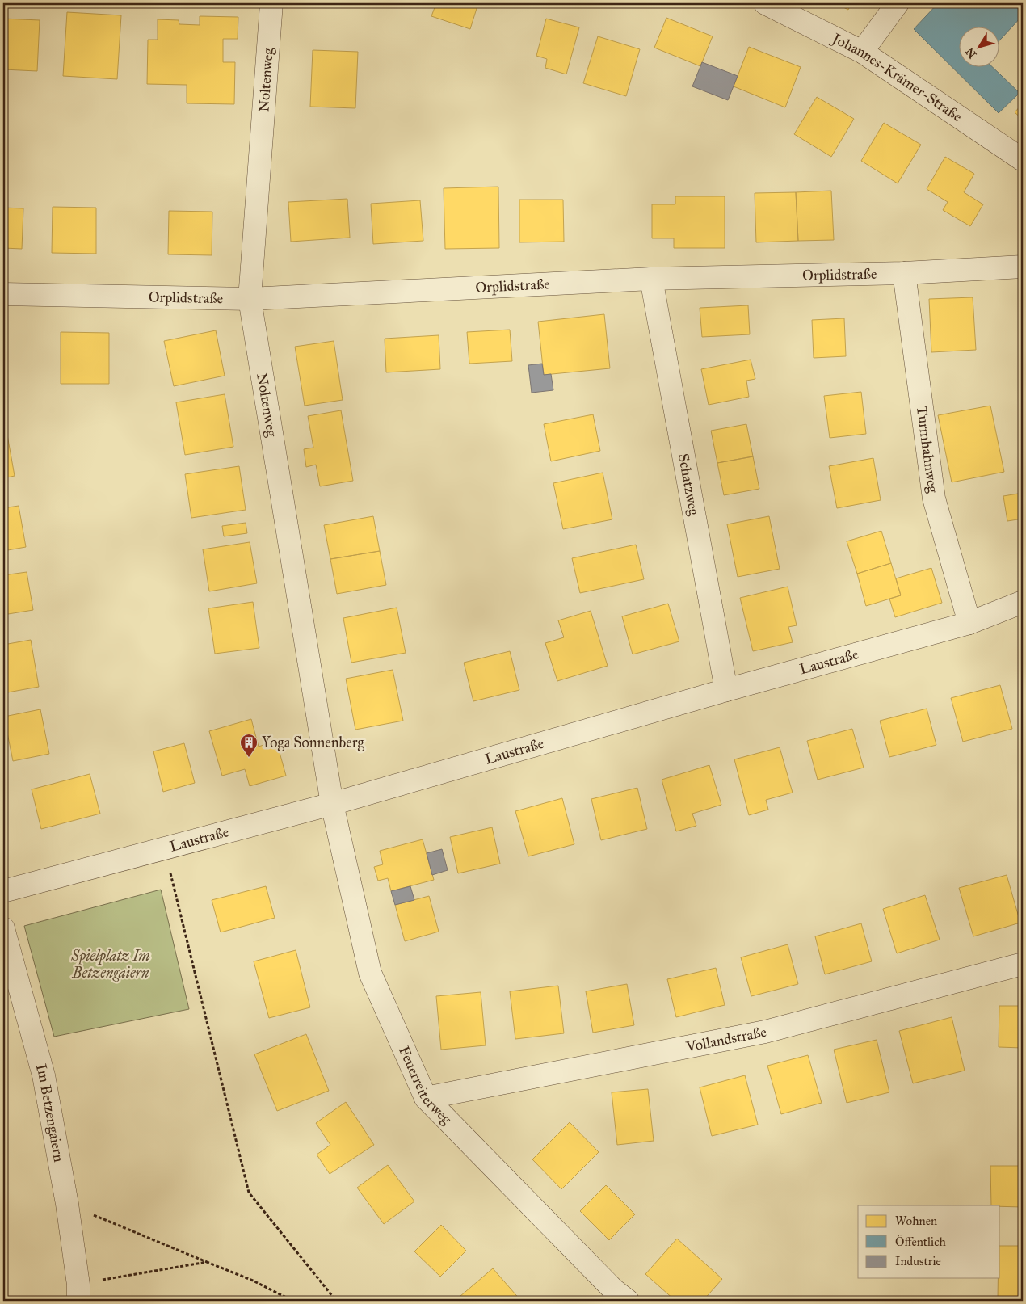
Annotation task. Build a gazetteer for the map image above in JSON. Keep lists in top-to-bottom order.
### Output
{
  "streets": {
    "street": [
      "Johannes-Krämer-Straße",
      "Noltenweg",
      "Orplidstraße",
      "Turmhahnweg",
      "Schatzweg",
      "Laustraße",
      "Vollandstraße",
      "Feuerreiterweg",
      "Im Betzengaiern"
    ]
  },
  "crossings": [
    ["Noltenweg", "Orplidstraße"],
    ["Noltenweg", "Laustraße"],
    ["Noltenweg", "Feuerreiterweg"],
    ["Orplidstraße", "Turmhahnweg"],
    ["Orplidstraße", "Schatzweg"],
    ["Turmhahnweg", "Laustraße"],
    ["Schatzweg", "Laustraße"],
    ["Laustraße", "Feuerreiterweg"],
    ["Vollandstraße", "Feuerreiterweg"]
  ],
  "parks": ["Spielplatz Im Betzengaiern"],
  "places": {
    "building": ["Yoga Sonnenberg"]
  },
  "legend": ["Wohnen", "Öffentlich", "Industrie"],
  "north": "bottom left"
}
